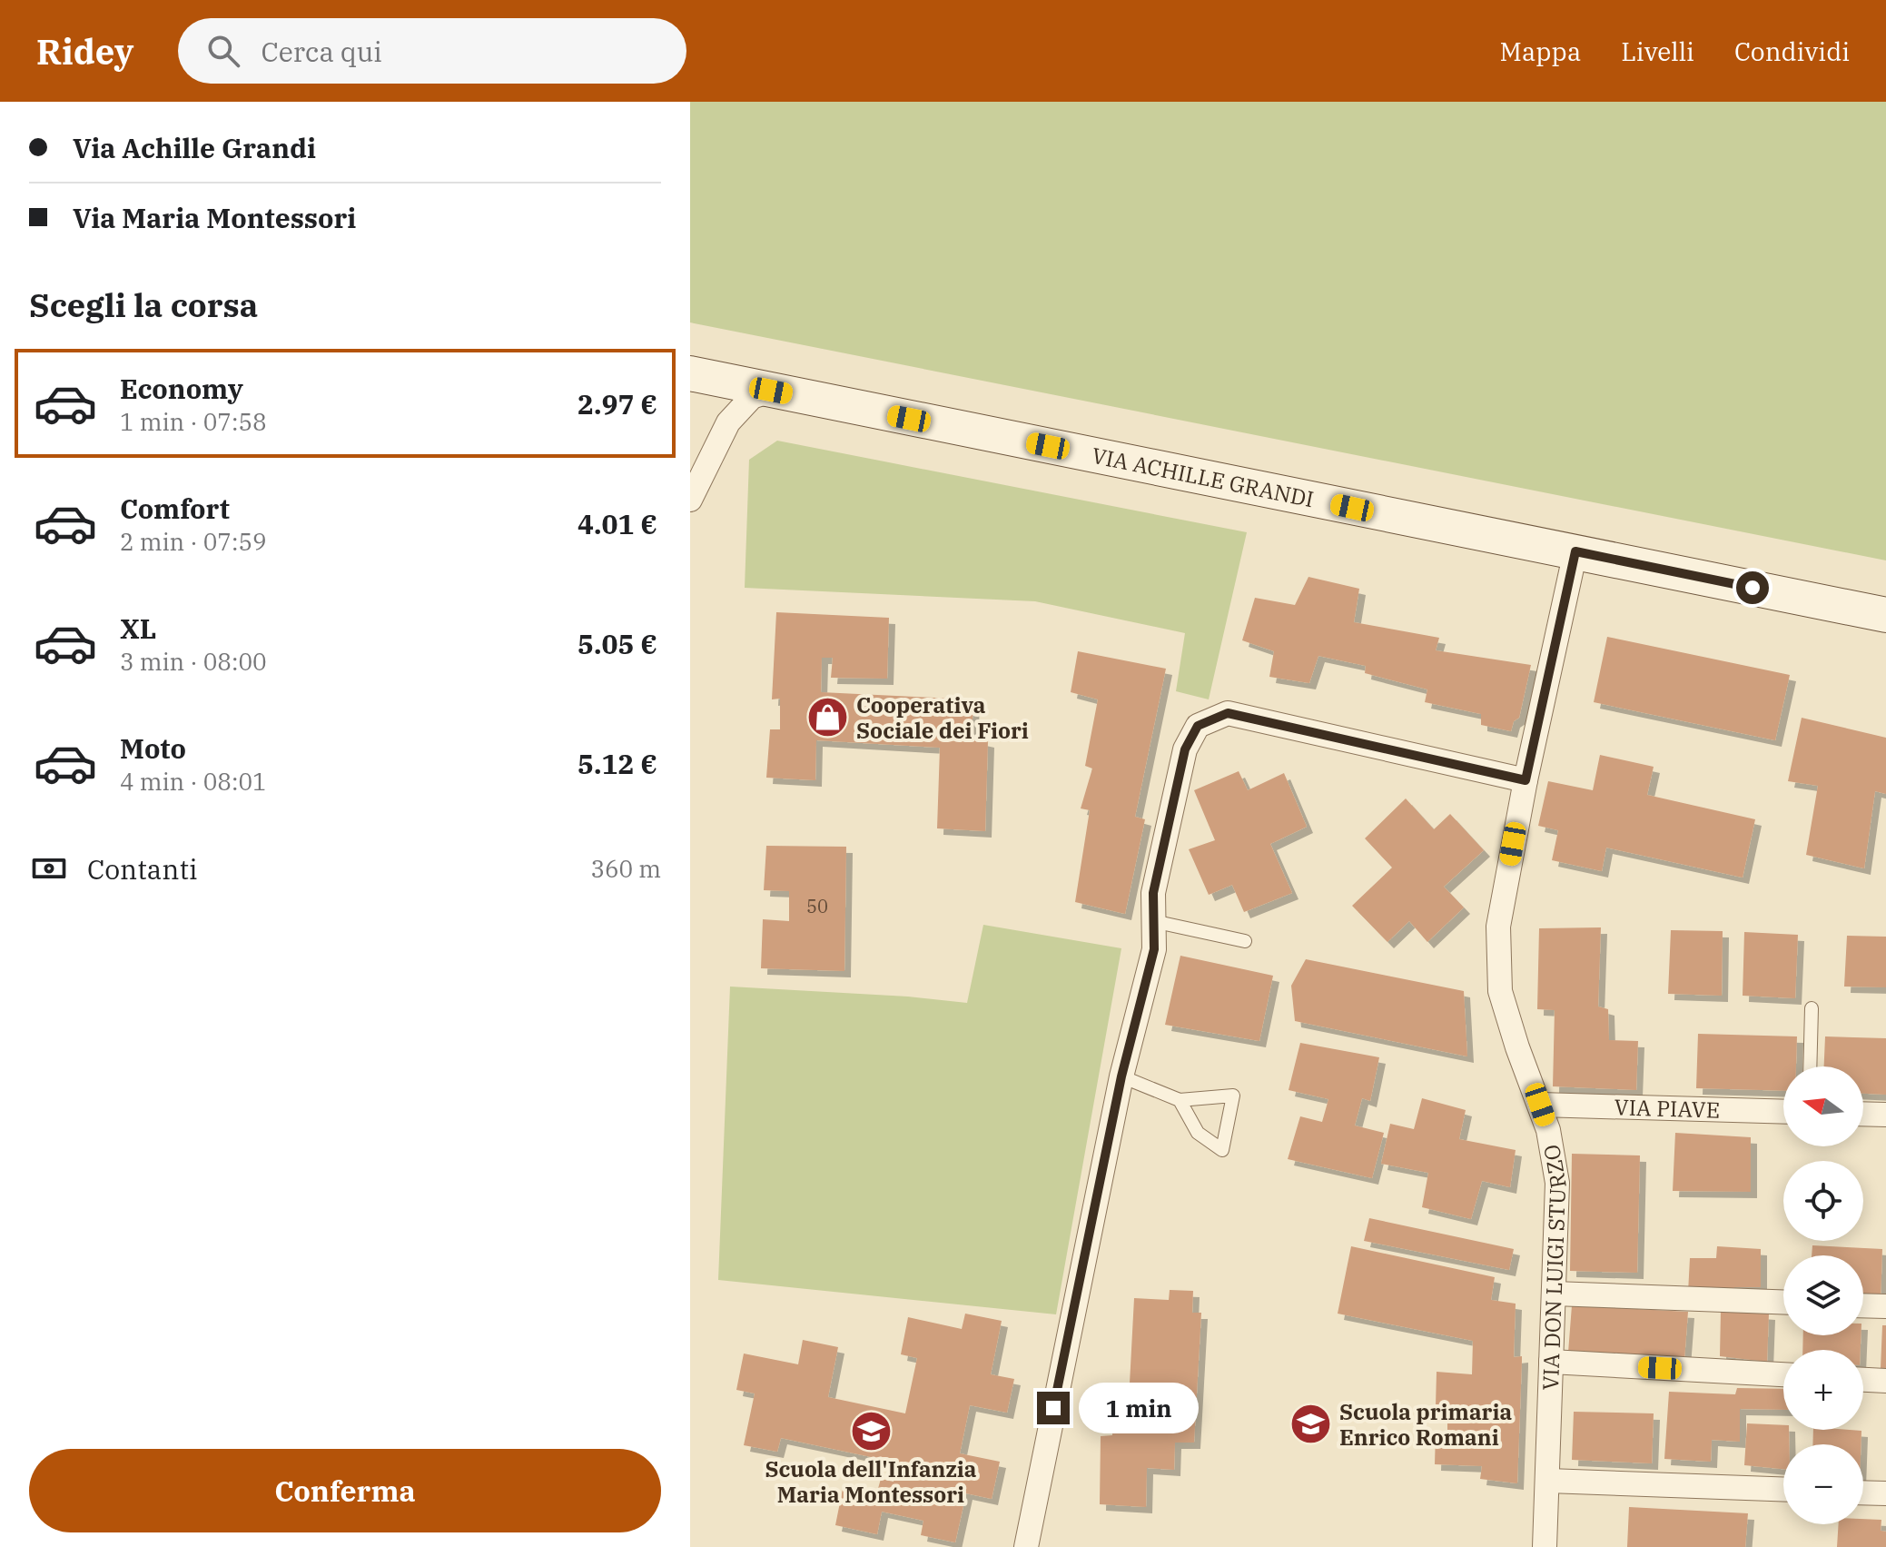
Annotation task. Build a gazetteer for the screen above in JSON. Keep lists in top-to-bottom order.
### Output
{
  "streets": {
    "street": ["VIA ACHILLE GRANDI", "VIA PIAVE", "VIA DON LUIGI STURZO"]
  },
  "crossings": [
    ["VIA ACHILLE GRANDI", "VIA DON LUIGI STURZO"],
    ["VIA PIAVE", "VIA DON LUIGI STURZO"]
  ],
  "places": {
    "shop": ["Cooperativa Sociale dei Fiori"],
    "school or university": ["Scuola primaria Enrico Romani", "Scuola dell'Infanzia Maria Montessori"]
  },
  "house_numbers": ["50"],
  "north": "left",
  "page": {
    "header": "Ridey",
    "search": "Cerca qui",
    "nav": ["Mappa", "Livelli", "Condividi"],
    "banner": ["Via Achille Grandi", "Via Maria Montessori"],
    "heading": "Scegli la corsa",
    "list": [
      {
        "name": "Economy",
        "note": "1 min · 07:58",
        "value": "2.97 €"
      },
      {
        "name": "Comfort",
        "note": "2 min · 07:59",
        "value": "4.01 €"
      },
      {
        "name": "XL",
        "note": "3 min · 08:00",
        "value": "5.05 €"
      },
      {
        "name": "Moto",
        "note": "4 min · 08:01",
        "value": "5.12 €"
      }
    ],
    "pay": ["Contanti", "360 m"],
    "map_buttons": ["+", "−"],
    "bubble": "1 min",
    "buttons": "Conferma"
  }
}
